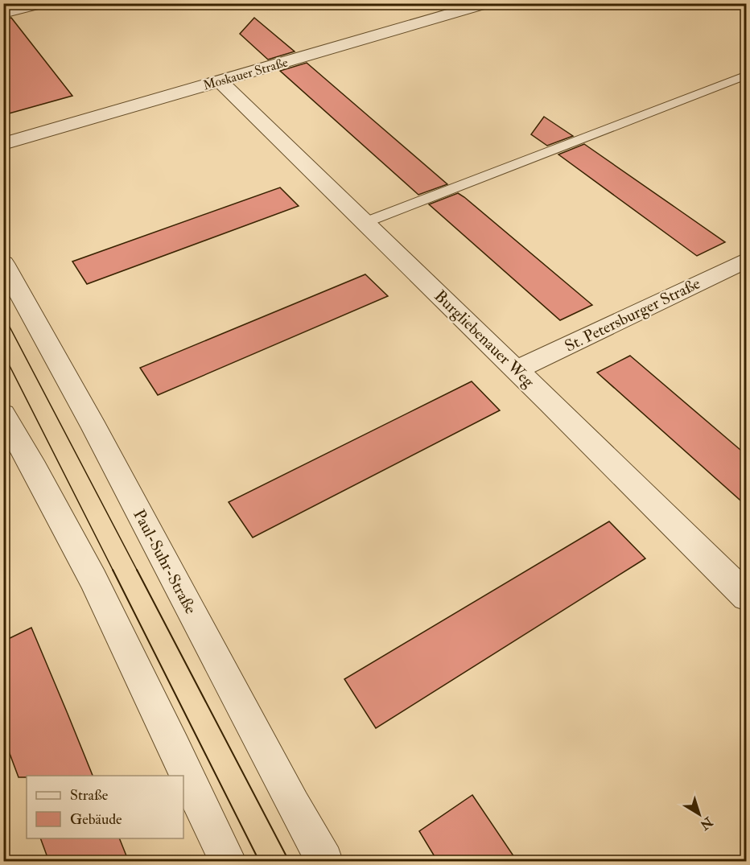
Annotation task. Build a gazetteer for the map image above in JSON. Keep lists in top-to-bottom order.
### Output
{
  "streets": {
    "street": [
      "Moskauer Straße",
      "St. Petersburger Straße",
      "Burgliebenauer Weg",
      "Paul-Suhr-Straße"
    ]
  },
  "crossings": [
    ["Moskauer Straße", "Burgliebenauer Weg"],
    ["St. Petersburger Straße", "Burgliebenauer Weg"]
  ],
  "legend": ["Straße", "Gebäude"],
  "north": "bottom right"
}
